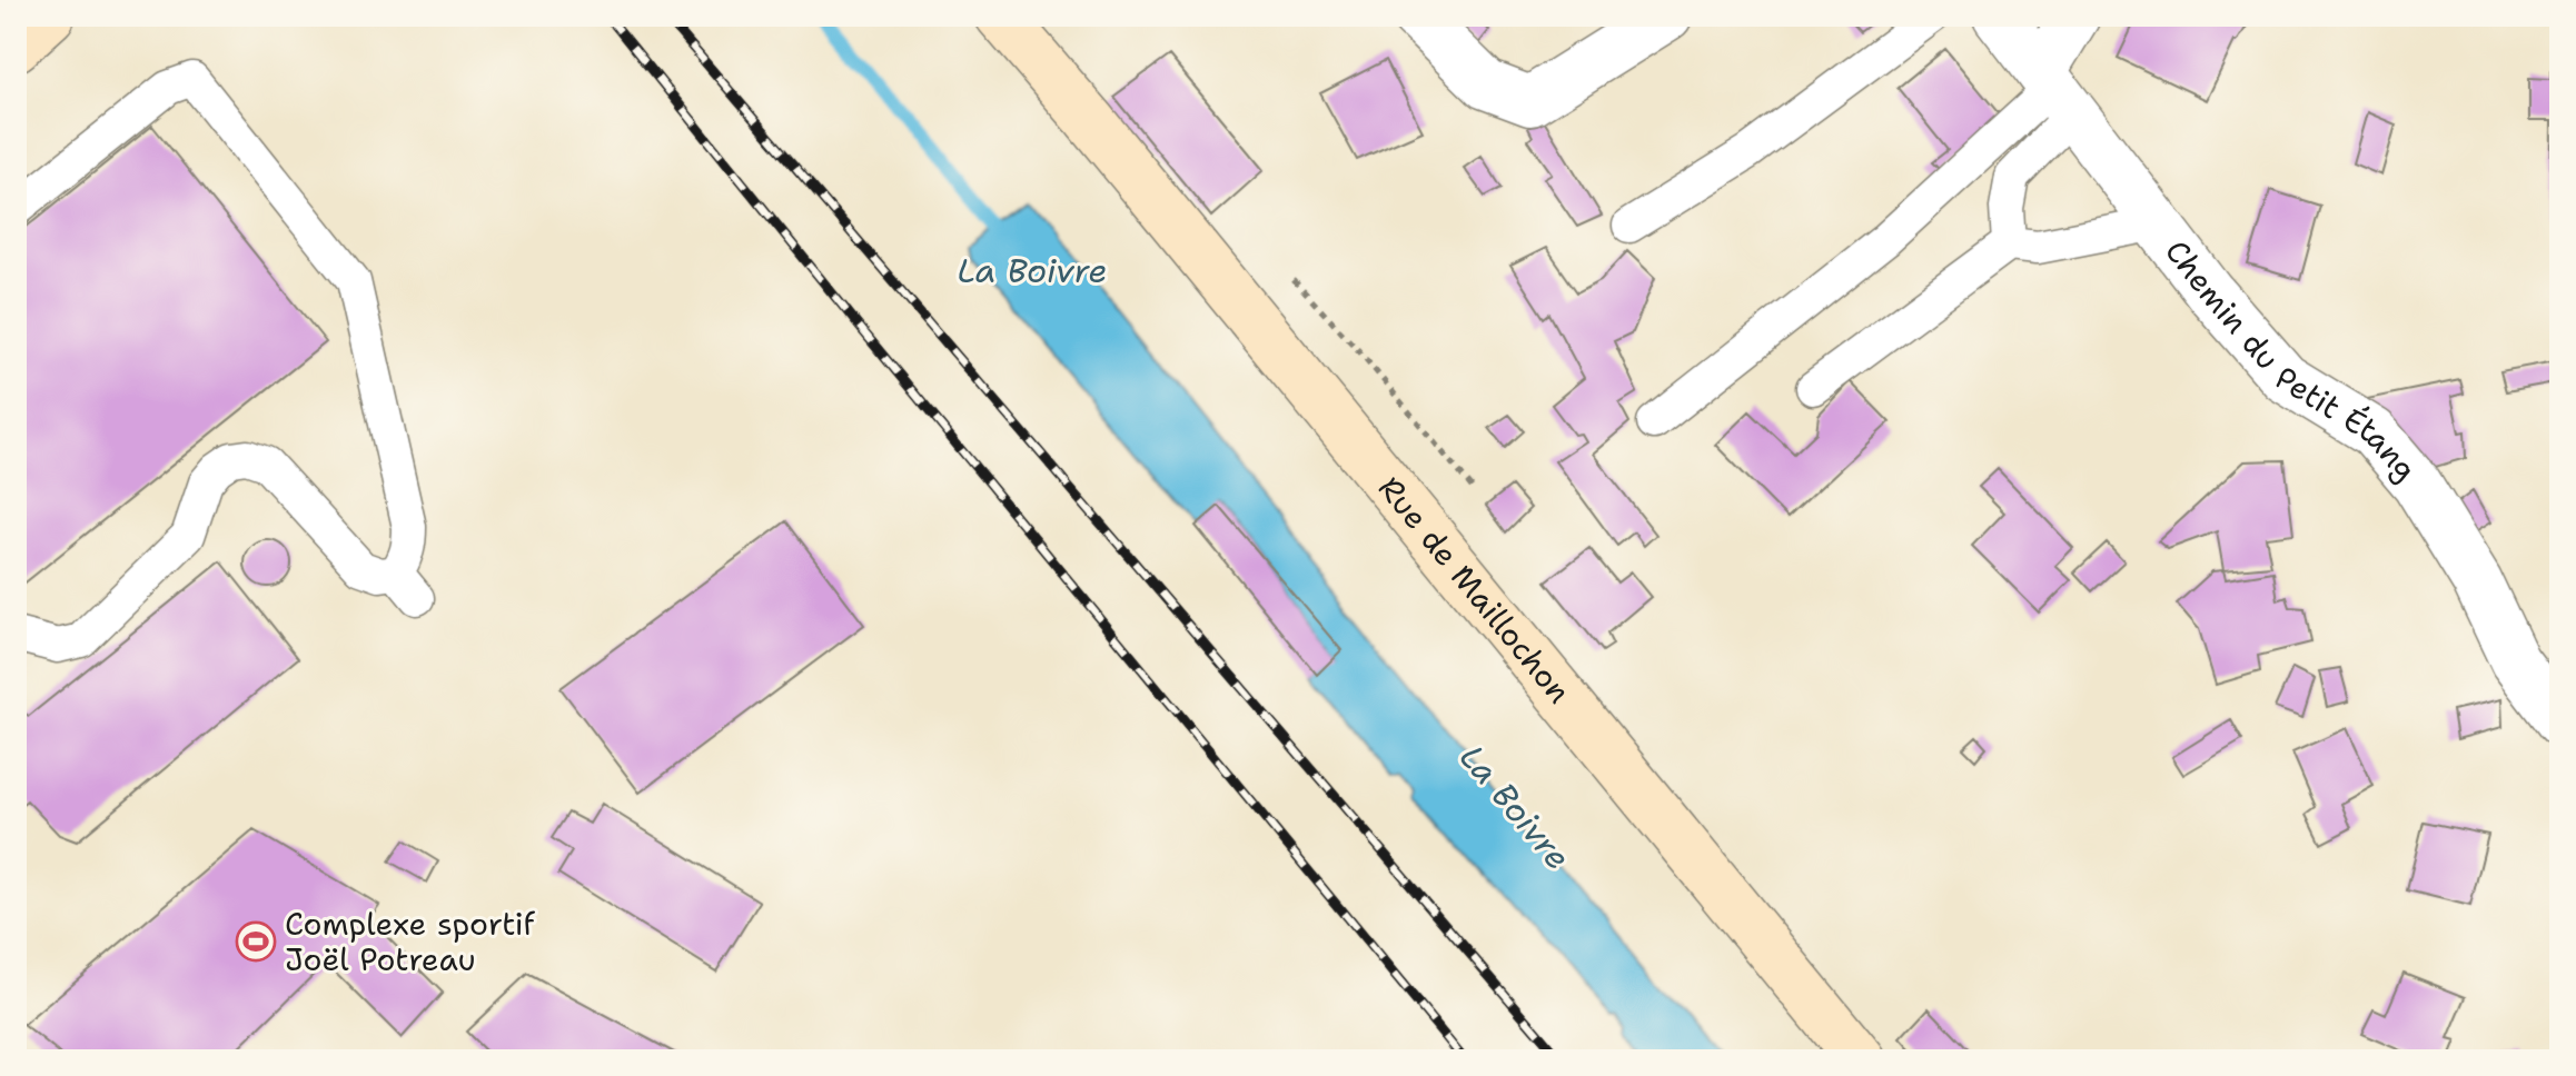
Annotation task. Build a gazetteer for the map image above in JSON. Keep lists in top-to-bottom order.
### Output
{
  "streets": {
    "street": ["Chemin du Petit Étang", "Rue de Maillochon"]
  },
  "water": ["La Boivre"],
  "places": {
    "sports": ["Complexe sportif Joël Potreau"]
  }
}
